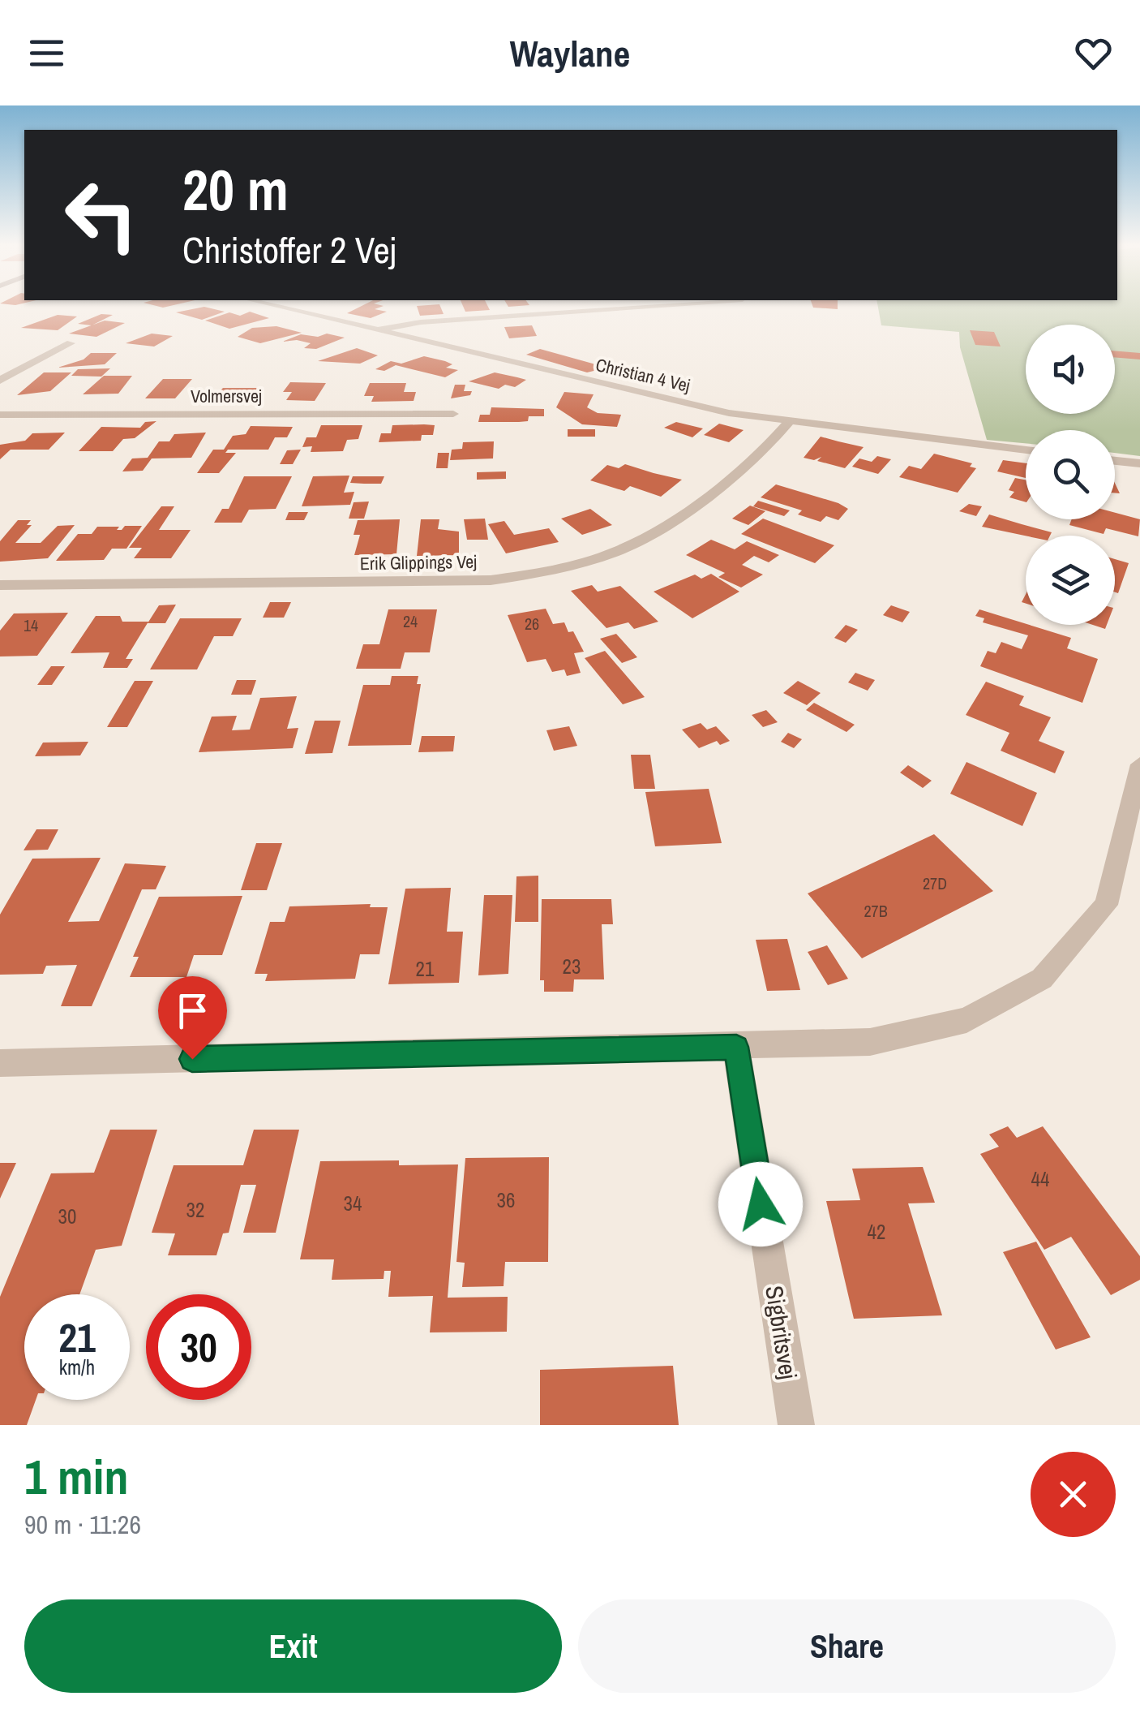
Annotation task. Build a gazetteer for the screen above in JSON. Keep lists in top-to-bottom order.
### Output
{
  "streets": {
    "street": [
      "Christian 4 Vej",
      "Volmersvej",
      "Erik Glippings Vej",
      "Sigbritsvej"
    ]
  },
  "crossings": [
    ["Christian 4 Vej", "Erik Glippings Vej"]
  ],
  "house_numbers": [
    "24",
    "26",
    "14",
    "27D",
    "27B",
    "23",
    "21",
    "44",
    "36",
    "34",
    "32",
    "30",
    "42"
  ],
  "page": {
    "header": "Waylane",
    "turn": ["20 m", "Christoffer 2 Vej"],
    "speed": "21 km/h",
    "limit": "30",
    "heading": ["1 min", "90 m · 11:26"],
    "buttons": ["Exit", "Share"]
  }
}
